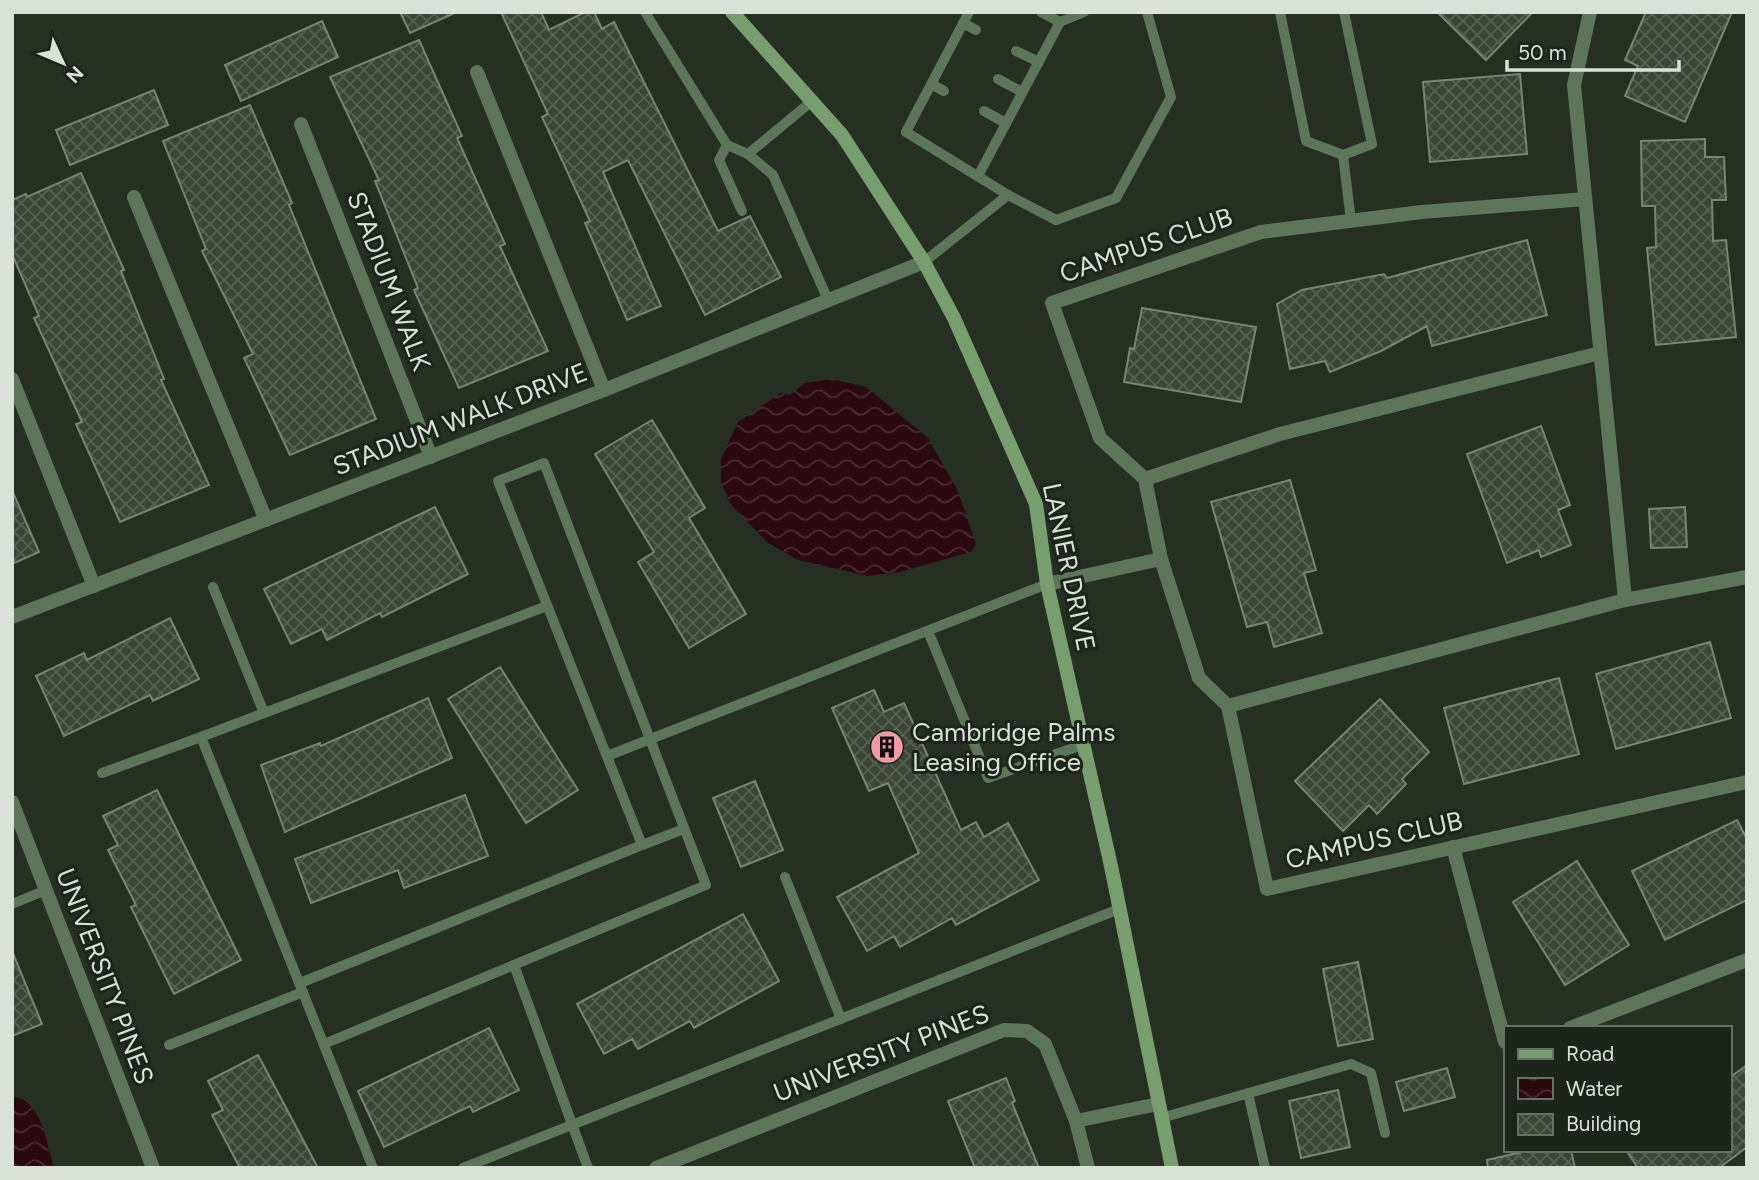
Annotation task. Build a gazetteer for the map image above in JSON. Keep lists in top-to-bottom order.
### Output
{
  "streets": {
    "street": [
      "CAMPUS CLUB",
      "STADIUM WALK",
      "STADIUM WALK DRIVE",
      "LANIER DRIVE",
      "UNIVERSITY PINES"
    ]
  },
  "crossings": [
    ["STADIUM WALK", "STADIUM WALK DRIVE"],
    ["STADIUM WALK DRIVE", "LANIER DRIVE"]
  ],
  "places": {
    "building": ["Cambridge Palms Leasing Office"]
  },
  "legend": ["Road", "Water", "Building"],
  "scale_bar": "50 m",
  "north": "bottom right"
}
